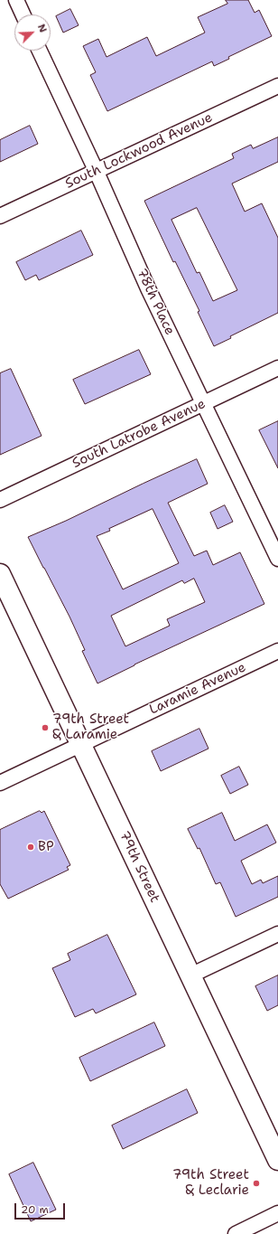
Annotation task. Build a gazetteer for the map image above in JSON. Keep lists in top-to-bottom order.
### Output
{
  "streets": {
    "main road": ["79th Street"],
    "street": [
      "South Lockwood Avenue",
      "78th Place",
      "South Latrobe Avenue",
      "Laramie Avenue"
    ]
  },
  "crossings": [
    ["South Lockwood Avenue", "78th Place"],
    ["78th Place", "South Latrobe Avenue"],
    ["Laramie Avenue", "79th Street"]
  ],
  "places": ["79th Street & Laramie", "BP", "79th Street & Leclarie"],
  "scale_bar": "20 m",
  "north": "top right"
}
